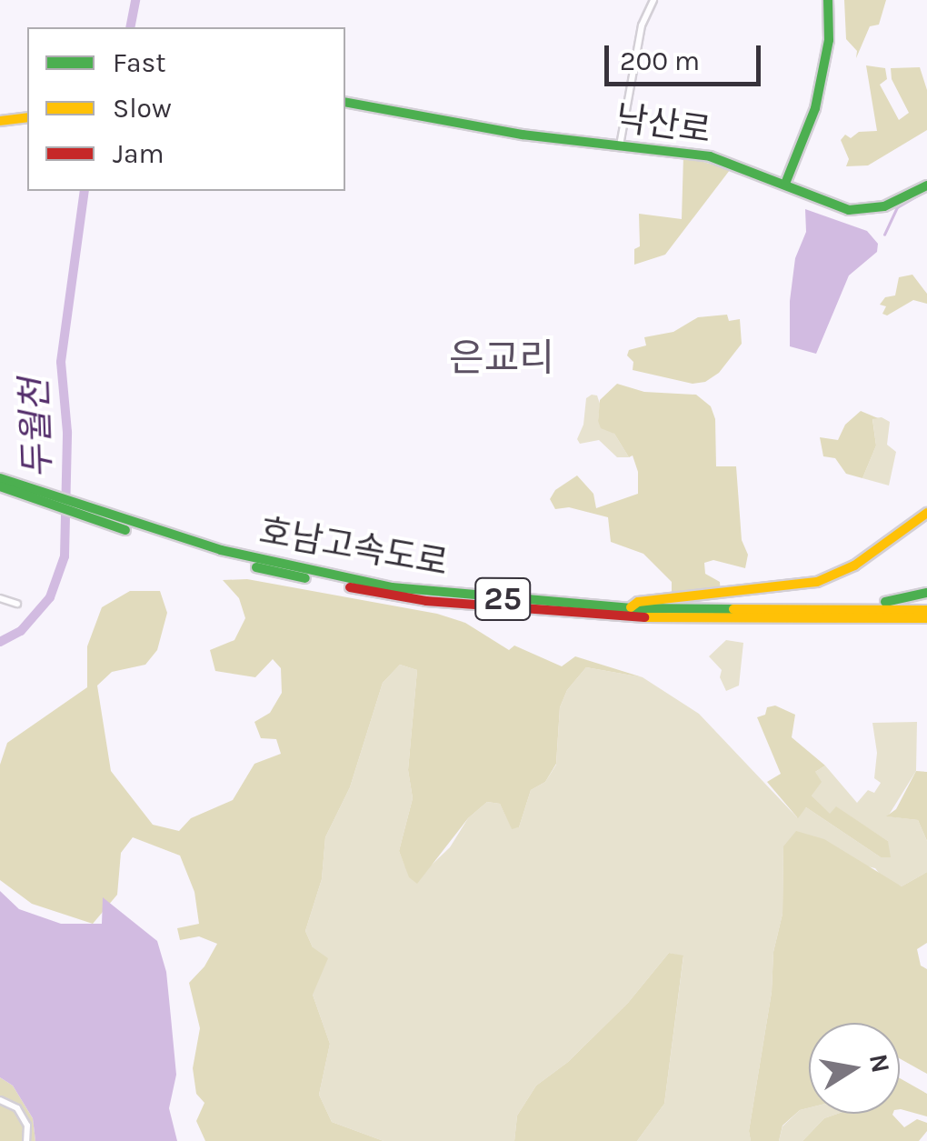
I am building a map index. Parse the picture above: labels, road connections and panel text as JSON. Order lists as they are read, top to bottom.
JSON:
{
  "streets": {
    "main road": ["낙산로", "호남고속도로", "25"]
  },
  "districts": ["은교리"],
  "water": ["두월천"],
  "legend": ["Fast", "Slow", "Jam"],
  "scale_bar": "200 m",
  "north": "right"
}
